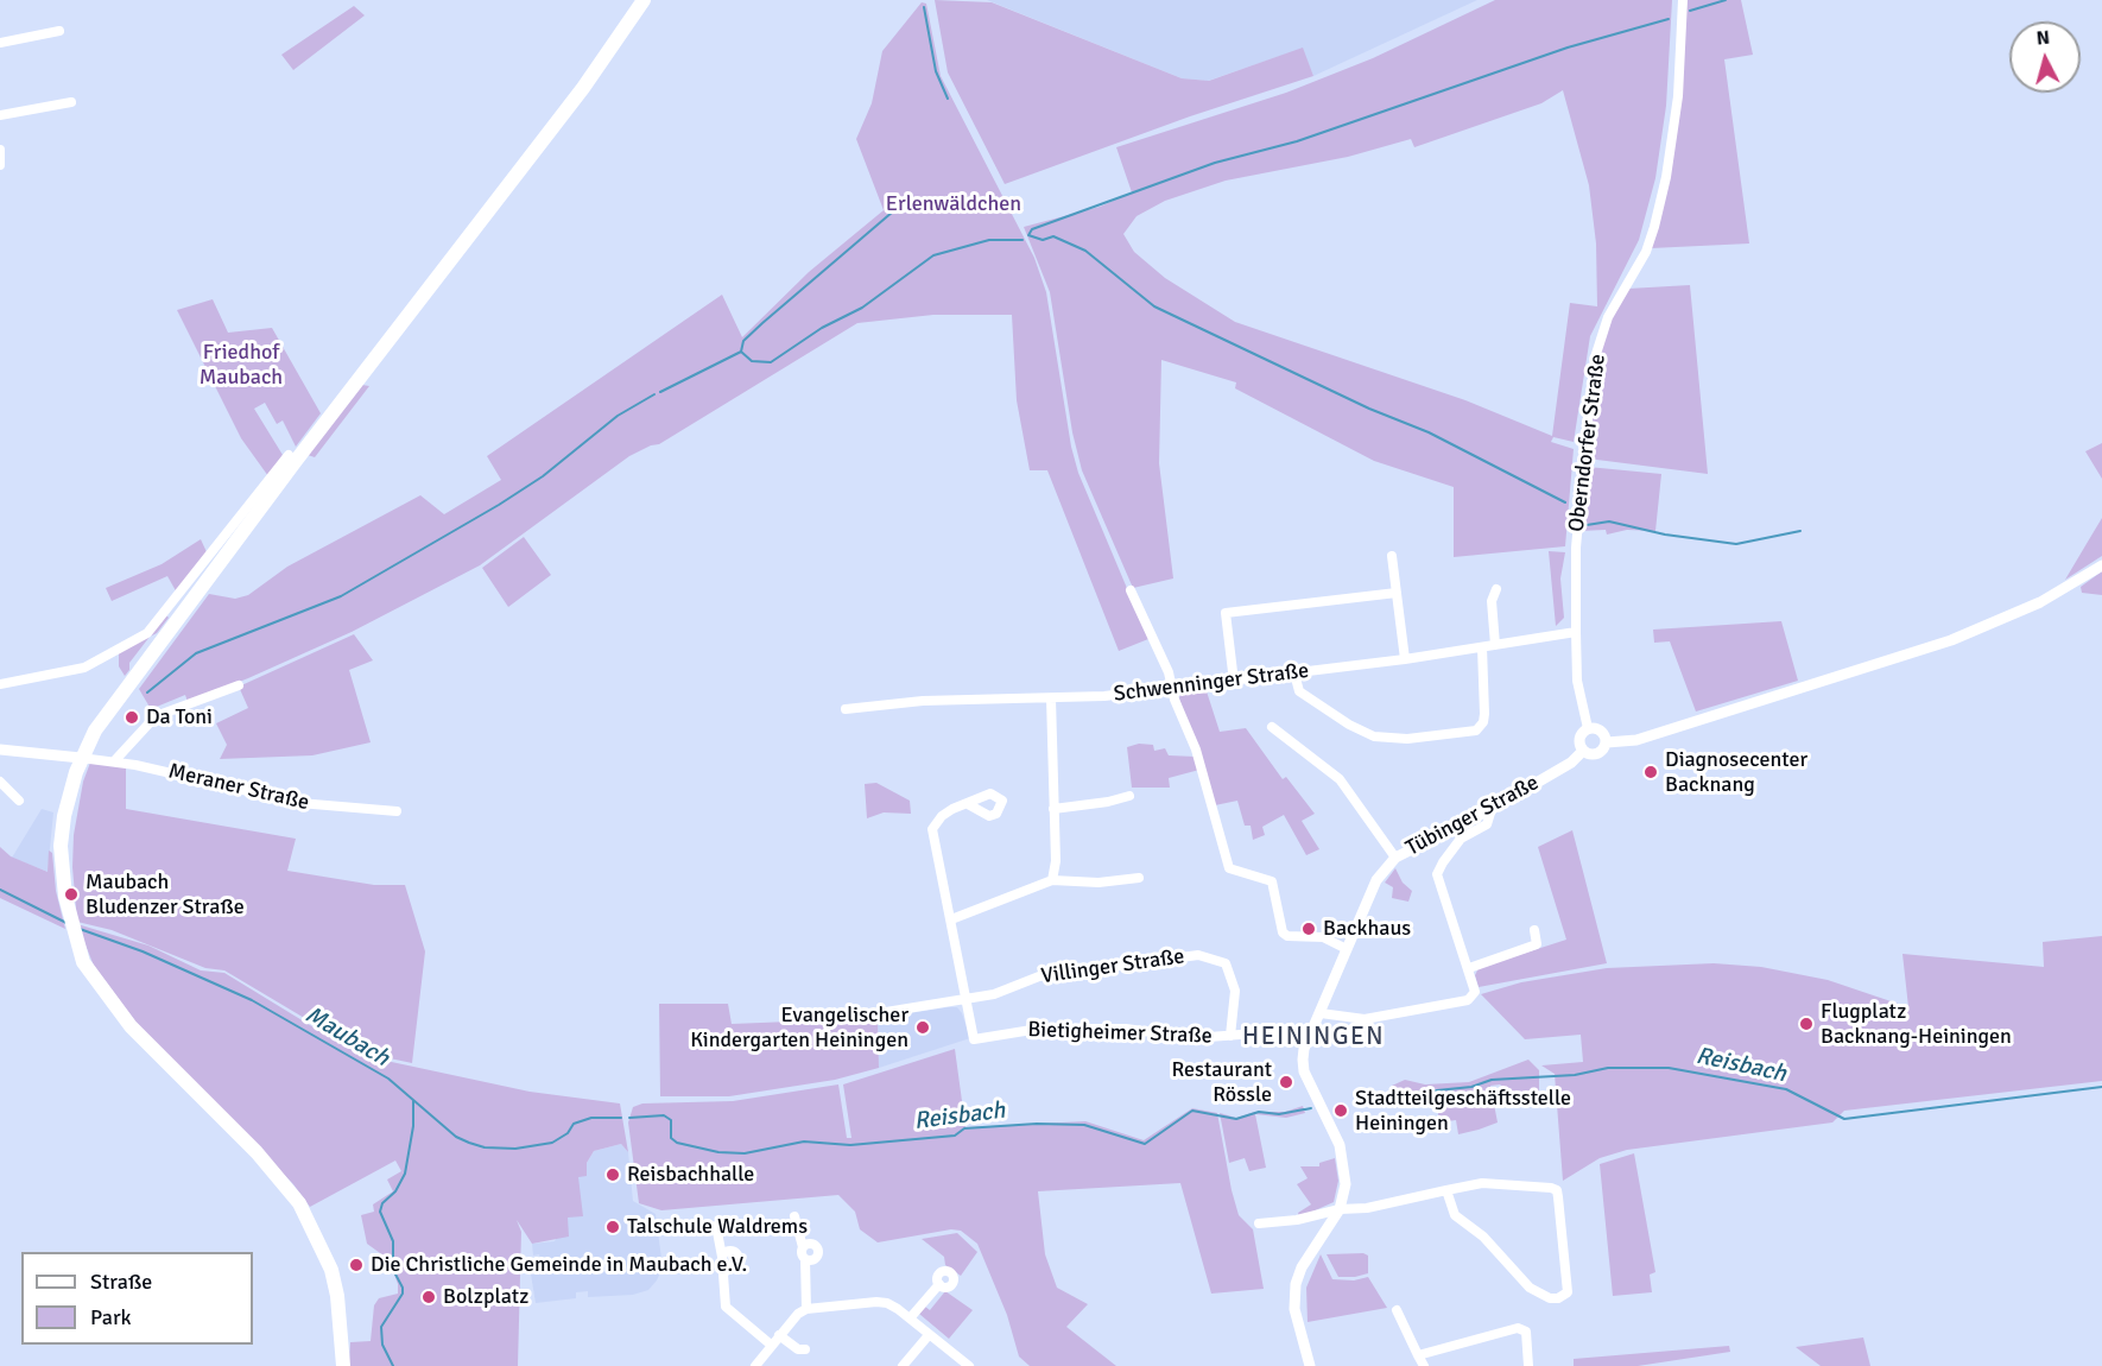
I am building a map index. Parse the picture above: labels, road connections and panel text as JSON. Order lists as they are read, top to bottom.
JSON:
{
  "streets": {
    "street": [
      "Oberndorfer Straße",
      "Schwenninger Straße",
      "Meraner Straße",
      "Tübinger Straße",
      "Villinger Straße",
      "Bietigheimer Straße"
    ]
  },
  "crossings": [
    ["Oberndorfer Straße", "Schwenninger Straße"],
    ["Oberndorfer Straße", "Tübinger Straße"],
    ["Tübinger Straße", "Bietigheimer Straße"],
    ["Villinger Straße", "Bietigheimer Straße"]
  ],
  "districts": ["HEININGEN"],
  "water": ["Maubach", "Reisbach"],
  "parks": ["Erlenwäldchen", "Friedhof Maubach"],
  "places": [
    "Da Toni",
    "Diagnosecenter Backnang",
    "Maubach Bludenzer Straße",
    "Backhaus",
    "Flugplatz Backnang-Heiningen",
    "Evangelischer Kindergarten Heiningen",
    "Restaurant Rössle",
    "Stadtteilgeschäftsstelle Heiningen",
    "Reisbachhalle",
    "Talschule Waldrems",
    "Die Christliche Gemeinde in Maubach e.V.",
    "Bolzplatz"
  ],
  "legend": ["Straße", "Park"],
  "north": "top"
}
